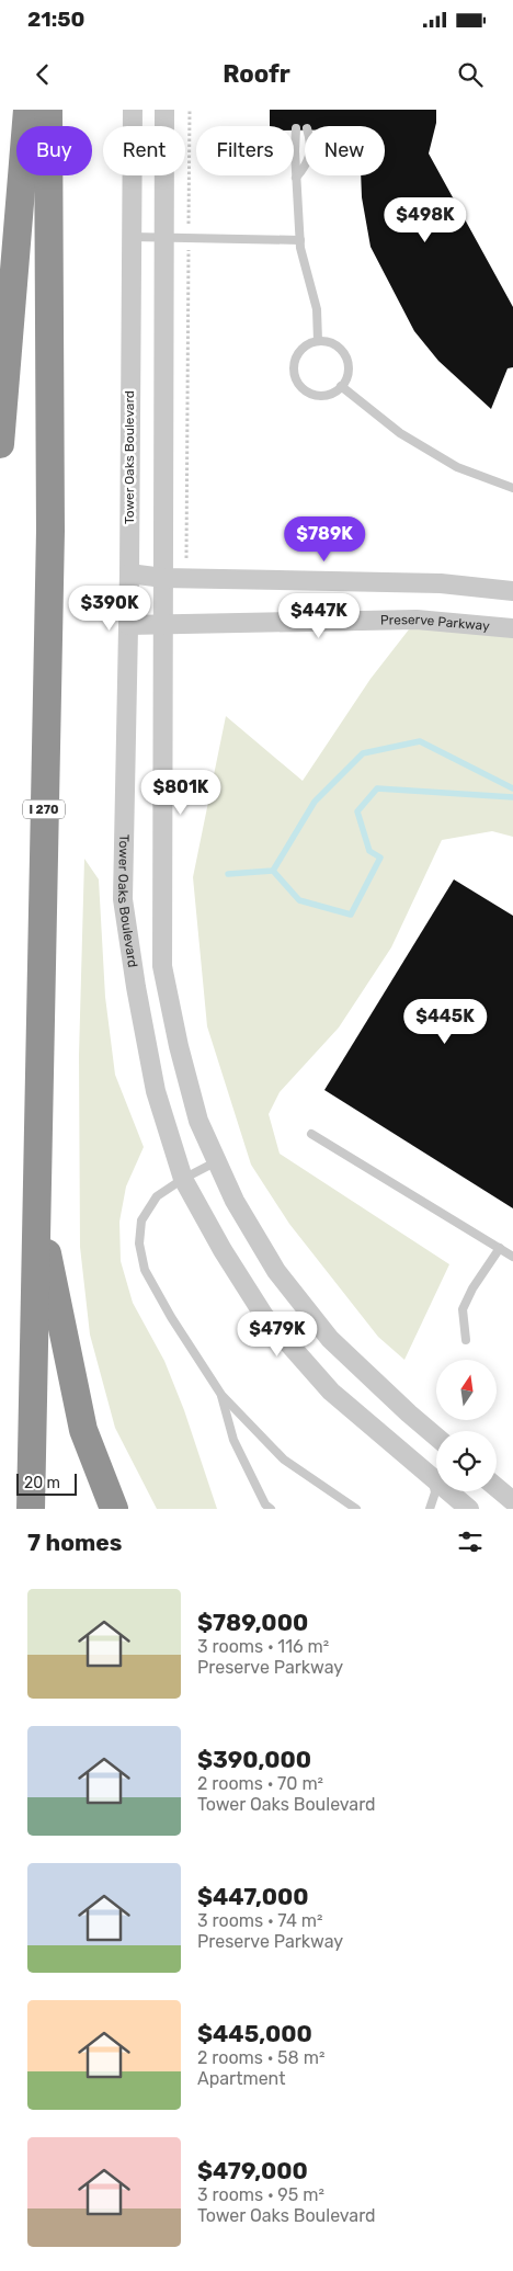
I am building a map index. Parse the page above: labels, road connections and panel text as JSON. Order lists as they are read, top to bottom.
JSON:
{
  "streets": {
    "highway": ["I 270"],
    "street": ["Tower Oaks Boulevard", "Preserve Parkway"]
  },
  "crossings": [
    ["Tower Oaks Boulevard", "Preserve Parkway"]
  ],
  "scale_bar": "20 m",
  "north": "top",
  "page": {
    "status": "21:50",
    "header": "Roofr",
    "chip": [
      "Buy",
      "Rent",
      "Filters",
      "New"
    ],
    "price": [
      "$498K",
      "$789K",
      "$390K",
      "$447K",
      "$801K",
      "$445K",
      "$479K"
    ],
    "scale": "20 m",
    "heading": "7 homes",
    "list": [
      {
        "name": "$789,000",
        "note": "3 rooms · 116 m² · Preserve Parkway"
      },
      {
        "name": "$390,000",
        "note": "2 rooms · 70 m² · Tower Oaks Boulevard"
      },
      {
        "name": "$447,000",
        "note": "3 rooms · 74 m² · Preserve Parkway"
      },
      {
        "name": "$445,000",
        "note": "2 rooms · 58 m² · Apartment"
      },
      {
        "name": "$479,000",
        "note": "3 rooms · 95 m² · Tower Oaks Boulevard"
      }
    ]
  }
}
